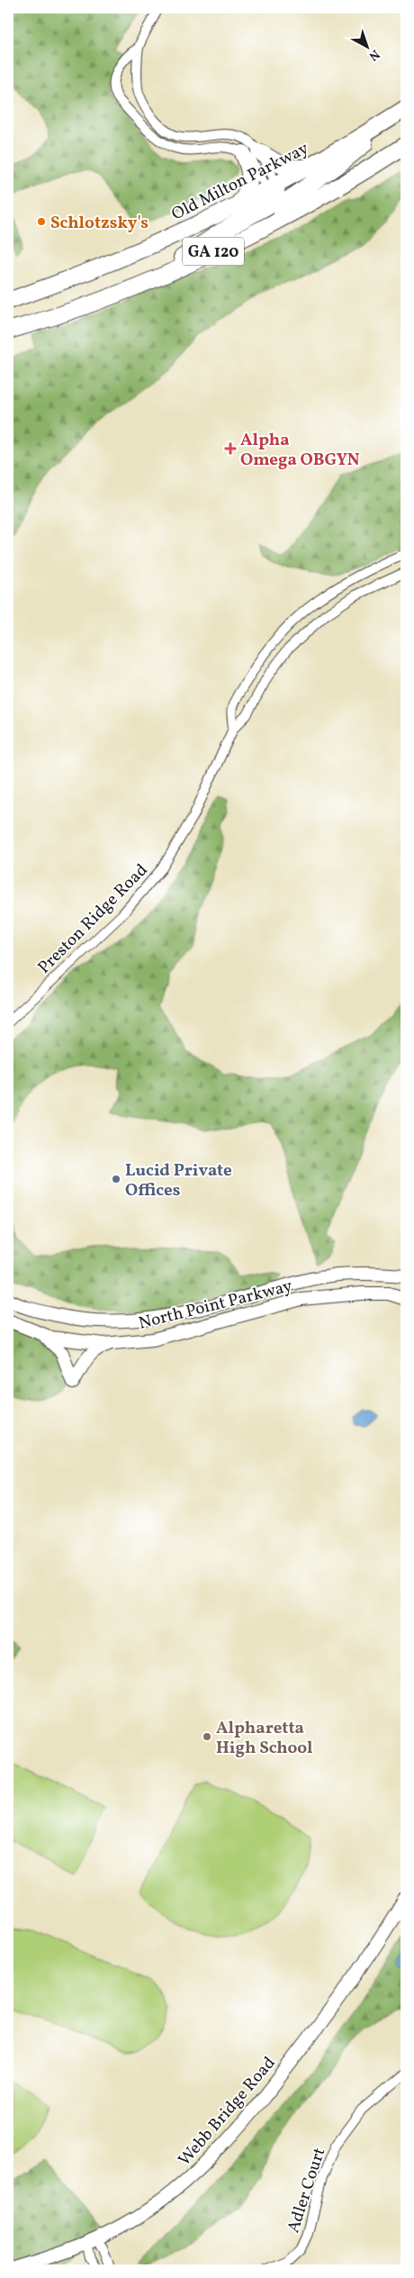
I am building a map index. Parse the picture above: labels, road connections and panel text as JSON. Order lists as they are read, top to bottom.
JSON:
{
  "streets": {
    "highway": ["Old Milton Parkway", "GA 120"],
    "street": [
      "Preston Ridge Road",
      "North Point Parkway",
      "Webb Bridge Road",
      "Adler Court"
    ]
  },
  "places": {
    "other": ["Schlotzsky's", "Lucid Private Offices", "Alpharetta High School"],
    "health": ["Alpha Omega OBGYN"]
  },
  "north": "bottom right"
}
